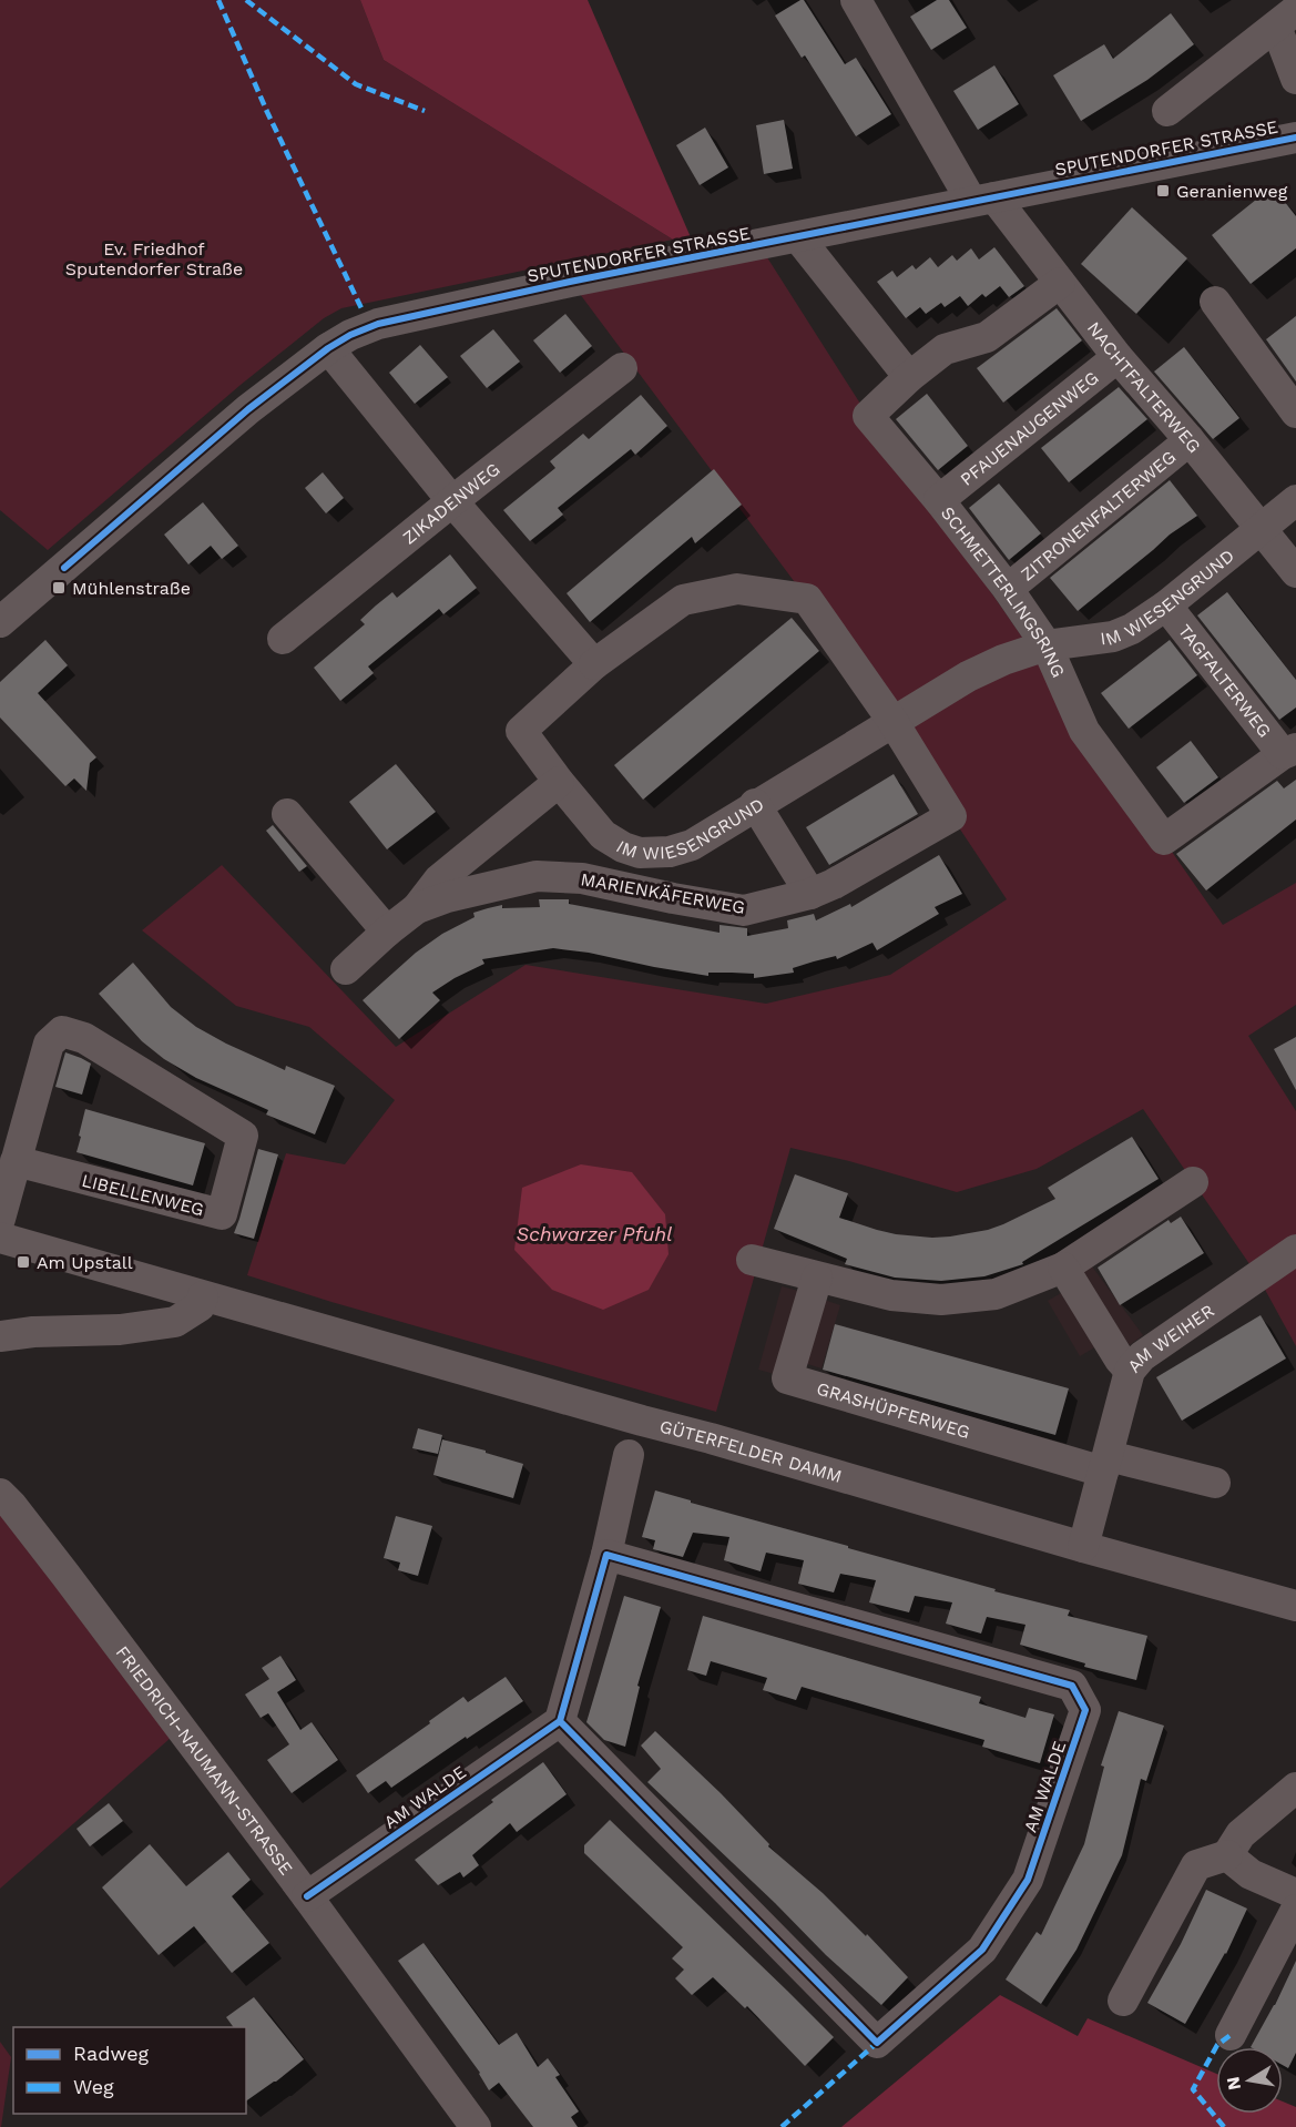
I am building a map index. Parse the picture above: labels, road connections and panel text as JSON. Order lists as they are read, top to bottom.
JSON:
{
  "streets": {
    "street": [
      "SPUTENDORFER STRASSE",
      "NACHTFALTERWEG",
      "PFAUENAUGENWEG",
      "ZIKADENWEG",
      "ZITRONENFALTERWEG",
      "SCHMETTERLINGSRING",
      "IM WIESENGRUND",
      "TAGFALTERWEG",
      "MARIENKÄFERWEG",
      "LIBELLENWEG",
      "AM WEIHER",
      "GRASHÜPFERWEG",
      "GÜTERFELDER DAMM",
      "FRIEDRICH-NAUMANN-STRASSE",
      "AM WALDE"
    ]
  },
  "crossings": [
    ["SPUTENDORFER STRASSE", "NACHTFALTERWEG"],
    ["NACHTFALTERWEG", "PFAUENAUGENWEG"],
    ["NACHTFALTERWEG", "ZITRONENFALTERWEG"],
    ["NACHTFALTERWEG", "SCHMETTERLINGSRING"],
    ["NACHTFALTERWEG", "IM WIESENGRUND"],
    ["PFAUENAUGENWEG", "SCHMETTERLINGSRING"],
    ["ZITRONENFALTERWEG", "SCHMETTERLINGSRING"],
    ["SCHMETTERLINGSRING", "IM WIESENGRUND"],
    ["SCHMETTERLINGSRING", "TAGFALTERWEG"],
    ["IM WIESENGRUND", "TAGFALTERWEG"],
    ["IM WIESENGRUND", "MARIENKÄFERWEG"],
    ["AM WEIHER", "GRASHÜPFERWEG"],
    ["AM WEIHER", "GÜTERFELDER DAMM"],
    ["FRIEDRICH-NAUMANN-STRASSE", "AM WALDE"]
  ],
  "water": ["Schwarzer Pfuhl"],
  "parks": ["Ev. Friedhof Sputendorfer Straße"],
  "places": {
    "transit": ["Geranienweg", "Mühlenstraße", "Am Upstall"]
  },
  "legend": ["Radweg", "Weg"],
  "north": "left"
}
